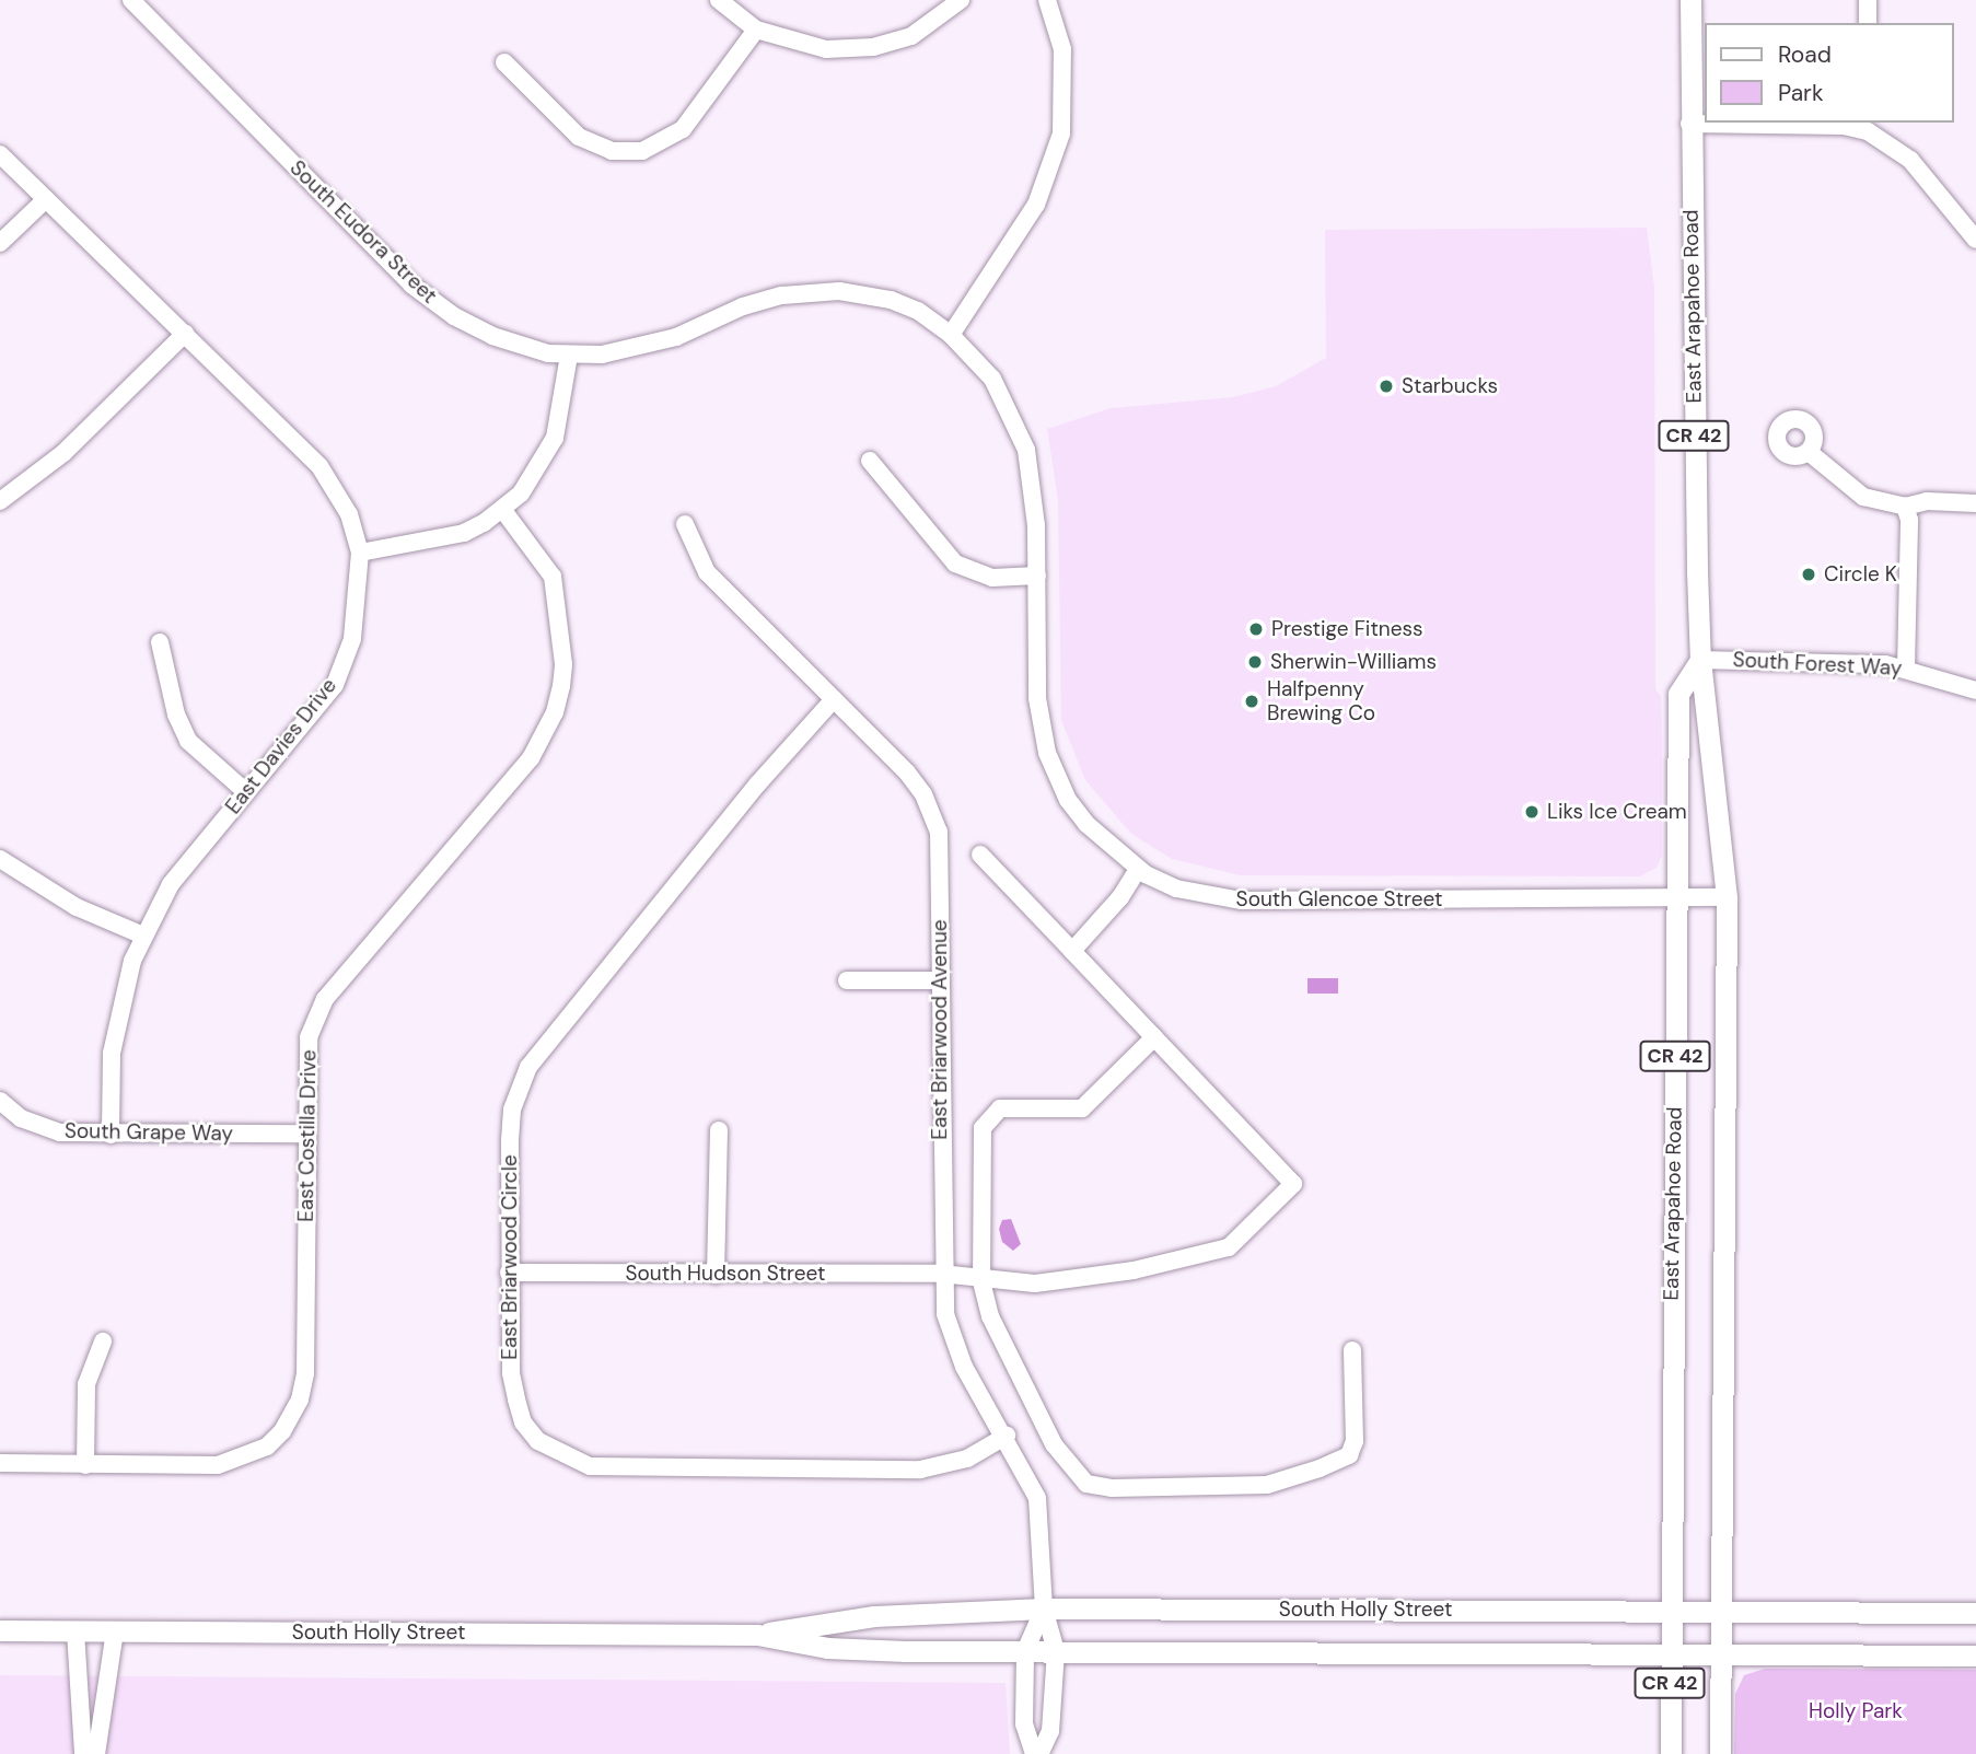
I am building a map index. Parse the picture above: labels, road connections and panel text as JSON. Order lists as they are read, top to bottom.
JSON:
{
  "streets": {
    "main road": ["East Arapahoe Road", "CR 42", "South Holly Street"],
    "street": [
      "South Eudora Street",
      "South Forest Way",
      "East Davies Drive",
      "South Glencoe Street",
      "East Briarwood Avenue",
      "South Grape Way",
      "East Costilla Drive",
      "East Briarwood Circle",
      "South Hudson Street"
    ]
  },
  "crossings": [
    ["South Eudora Street", "South Glencoe Street"],
    ["East Arapahoe Road", "South Forest Way"],
    ["East Arapahoe Road", "South Glencoe Street"],
    ["East Arapahoe Road", "South Holly Street"],
    ["East Davies Drive", "South Grape Way"],
    ["East Briarwood Avenue", "East Briarwood Circle"],
    ["East Briarwood Avenue", "South Hudson Street"],
    ["East Briarwood Avenue", "South Holly Street"],
    ["South Grape Way", "East Costilla Drive"],
    ["East Briarwood Circle", "South Hudson Street"]
  ],
  "parks": ["Holly Park"],
  "places": [
    "Starbucks",
    "Circle K",
    "Prestige Fitness",
    "Sherwin-Williams",
    "Halfpenny Brewing Co",
    "Liks Ice Cream"
  ],
  "legend": ["Road", "Park"]
}
